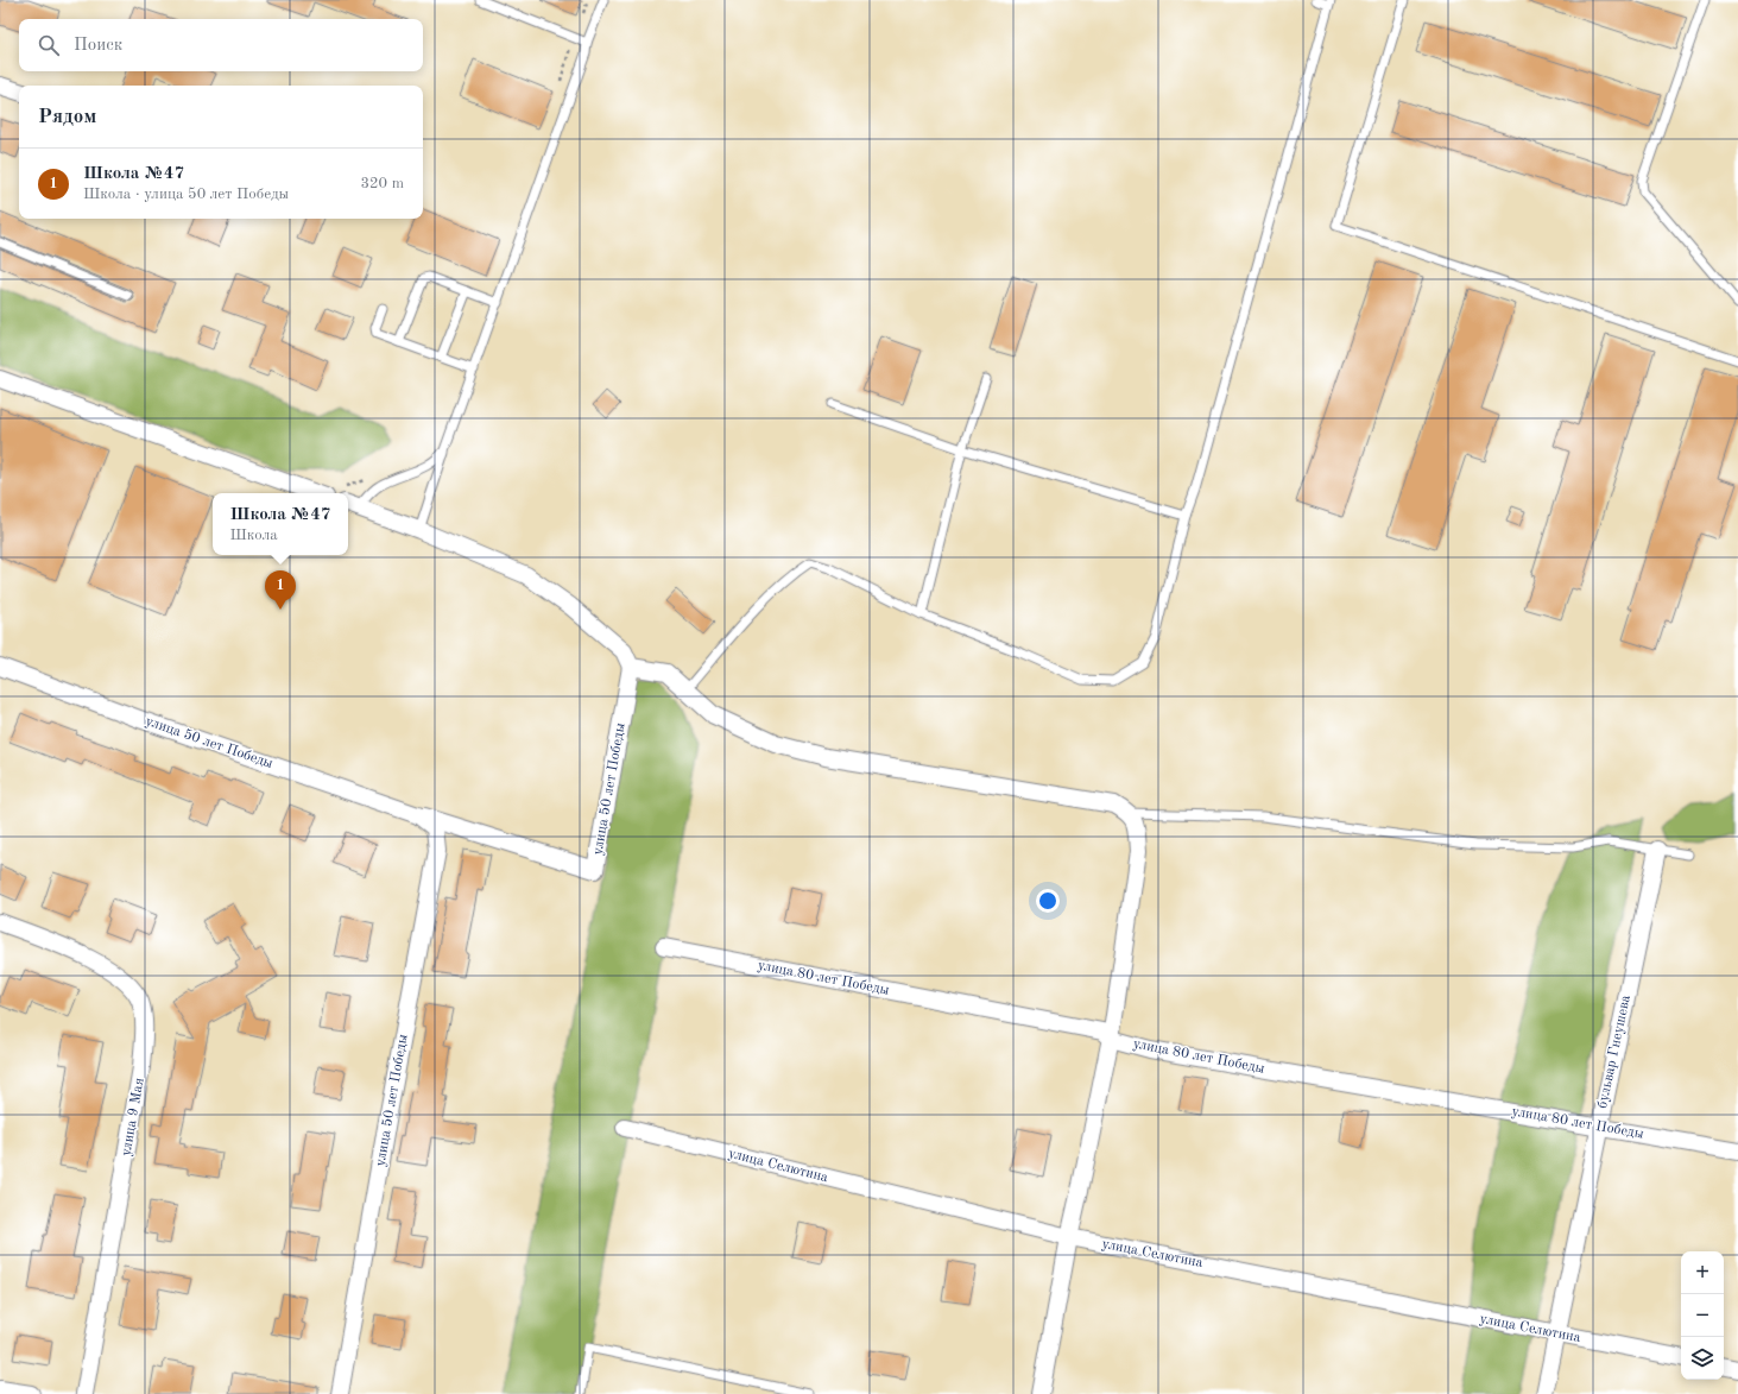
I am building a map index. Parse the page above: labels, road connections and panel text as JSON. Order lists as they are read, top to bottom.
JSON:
{
  "streets": {
    "street": [
      "улица 50 лет Победы",
      "улица 80 лет Победы",
      "бульвар Гнеушева",
      "улица 9 Мая",
      "улица Селютина"
    ]
  },
  "crossings": [
    ["улица 80 лет Победы", "бульвар Гнеушева"],
    ["бульвар Гнеушева", "улица Селютина"]
  ],
  "page": {
    "search": "Поиск",
    "heading": "Рядом",
    "list": [
      {
        "mark": "1",
        "name": "Школа №47",
        "note": "Школа · улица 50 лет Победы",
        "value": "320 m"
      }
    ],
    "popup": ["Школа №47", "Школа"],
    "pins": "1",
    "map_buttons": ["+", "−"]
  }
}
